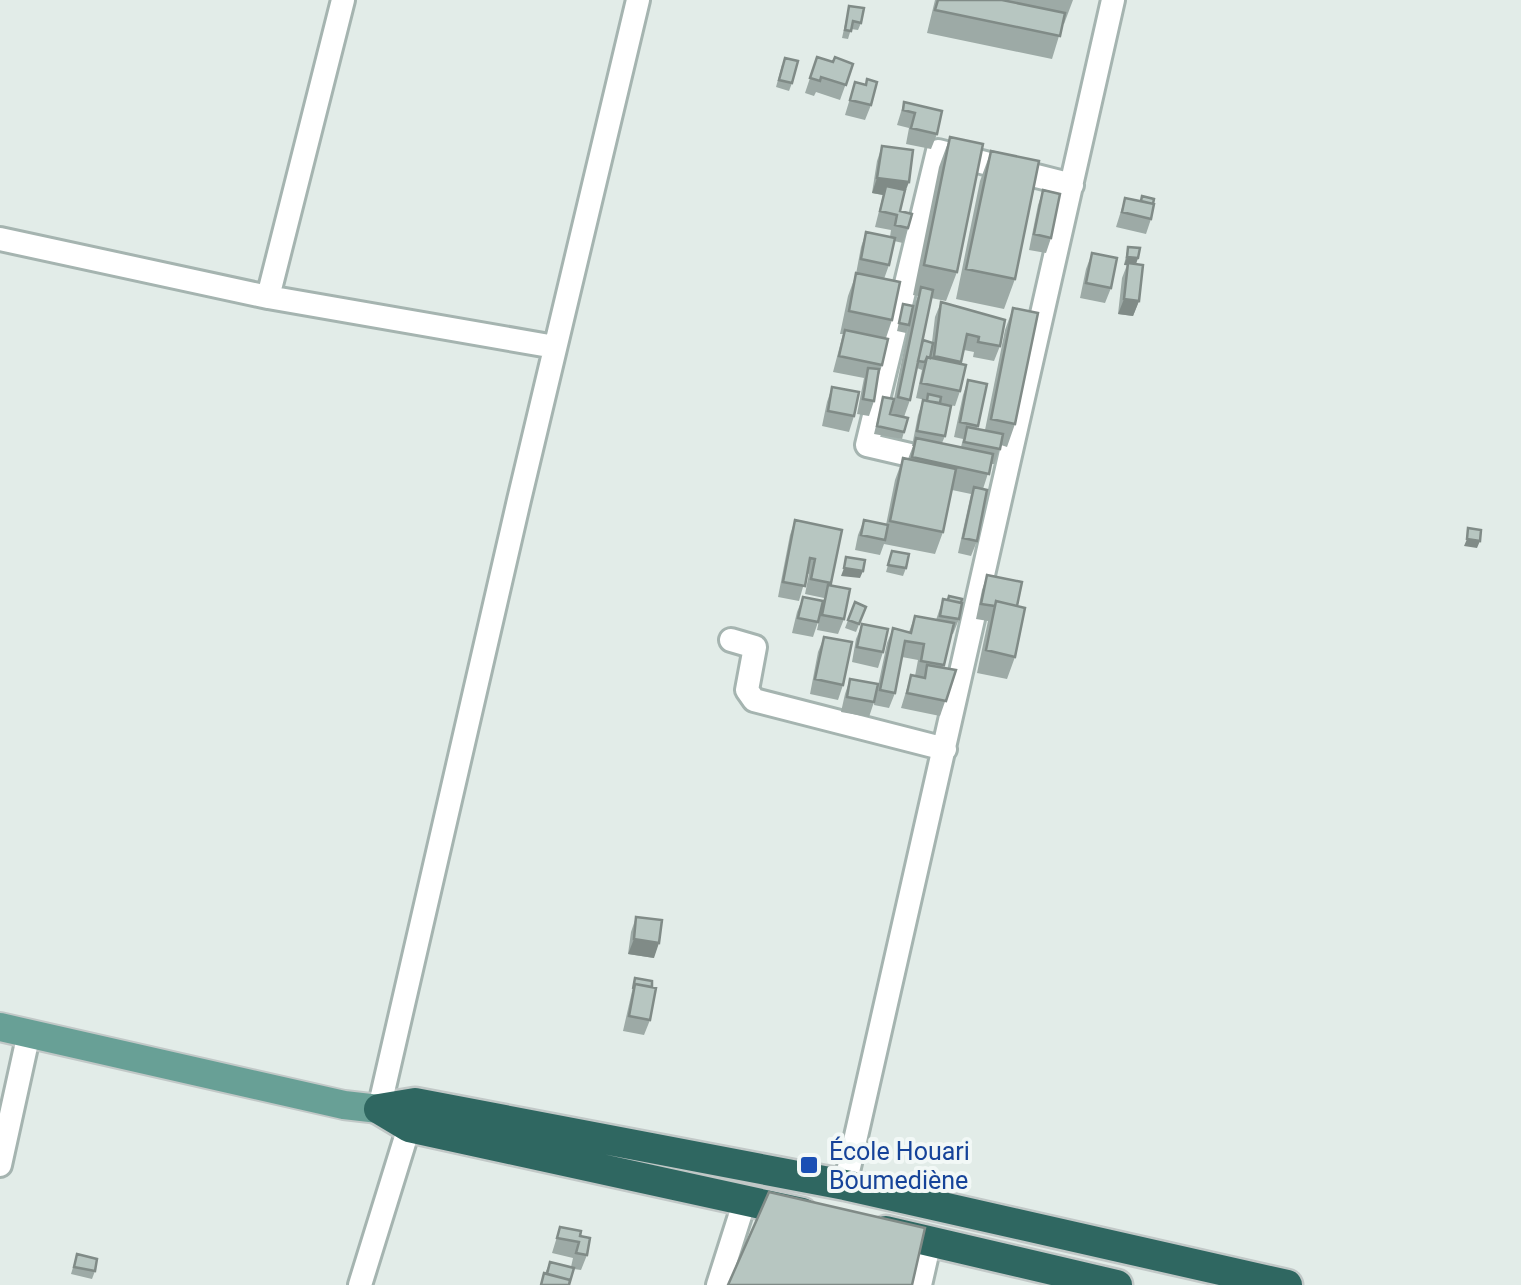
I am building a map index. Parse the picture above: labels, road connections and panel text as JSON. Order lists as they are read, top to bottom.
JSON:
{
  "places": {
    "transit": ["École Houari Boumediène"]
  }
}
